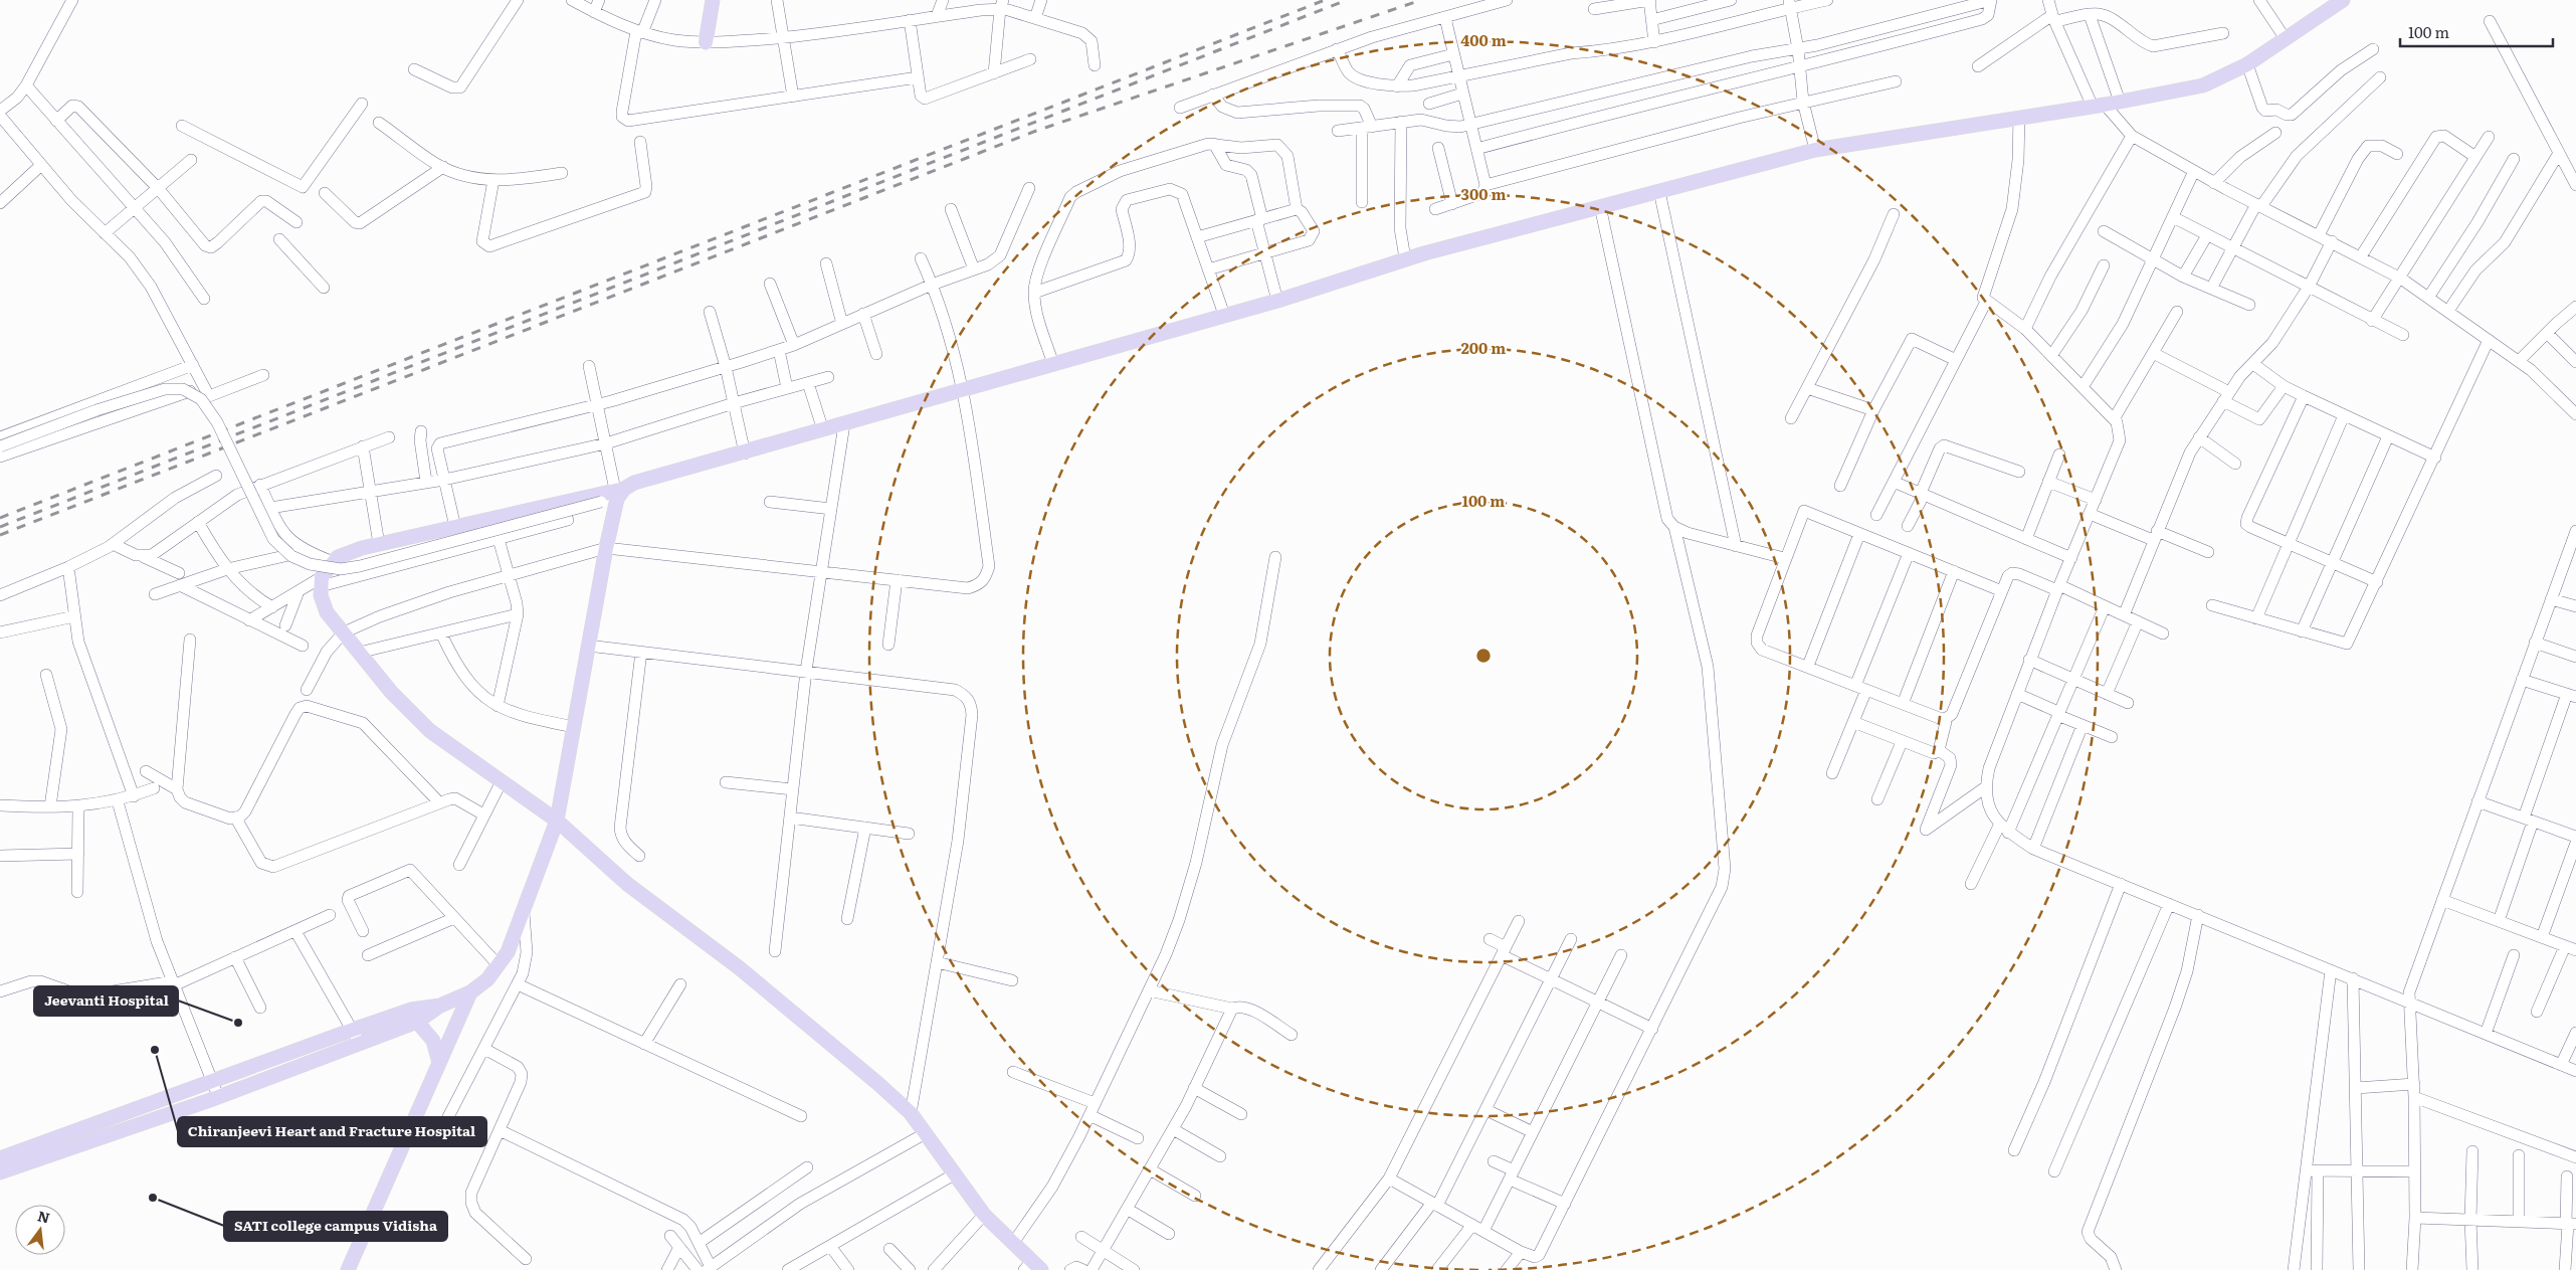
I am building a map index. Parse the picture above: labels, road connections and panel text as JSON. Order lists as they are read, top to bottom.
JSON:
{
  "places": ["Jeevanti Hospital", "Chiranjeevi Heart and Fracture Hospital", "SATI college campus Vidisha"],
  "scale_bar": "100 m",
  "north": "top",
  "rings": [
    "400 m",
    "300 m",
    "200 m",
    "100 m"
  ]
}
